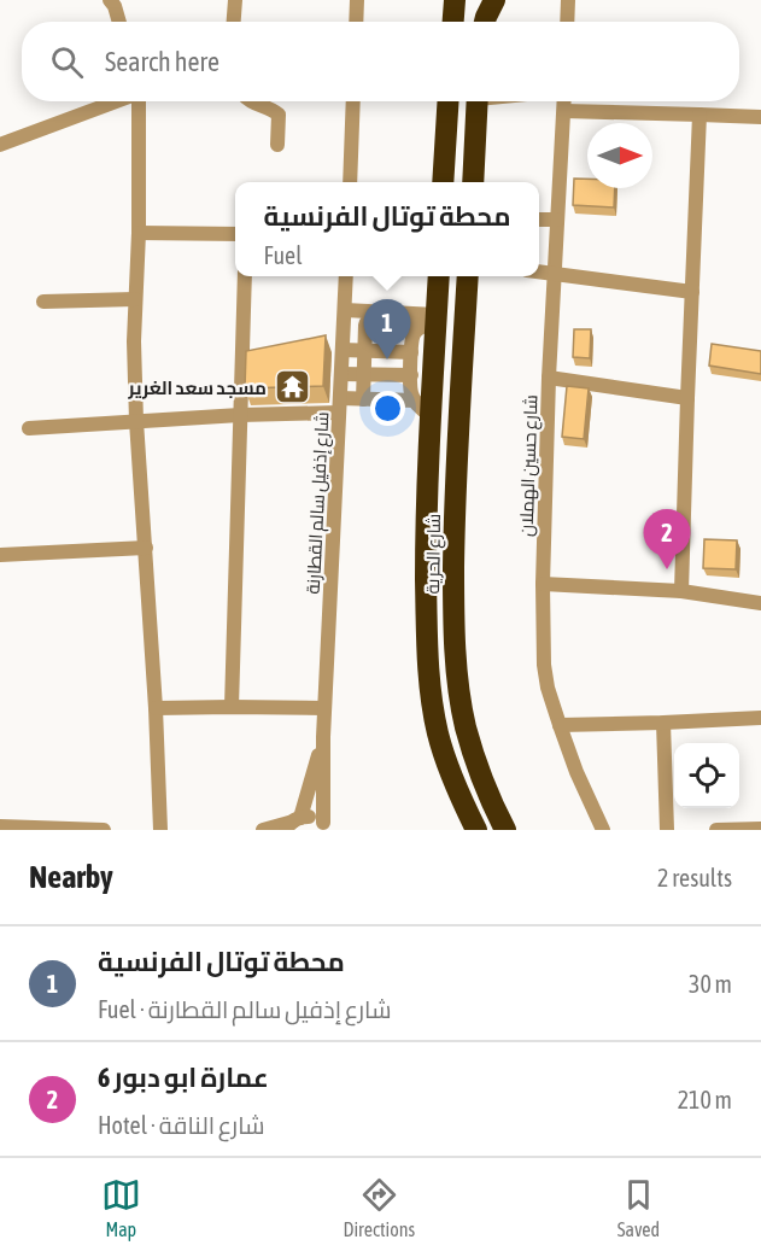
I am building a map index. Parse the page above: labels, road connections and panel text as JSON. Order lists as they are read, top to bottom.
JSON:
{
  "streets": {
    "highway": ["شارع الحرية"],
    "street": ["شارع حسين الهملان", "شارع إذفيل سالم القطارنة"]
  },
  "places": {
    "temple": ["مسجد سعد الغرير"]
  },
  "north": "right",
  "page": {
    "search": "Search here",
    "popup": ["محطة توتال الفرنسية", "Fuel"],
    "pins": ["1", "2"],
    "heading": ["Nearby", "2 results"],
    "list": [
      {
        "mark": "1",
        "name": "محطة توتال الفرنسية",
        "note": "Fuel · شارع إذفيل سالم القطارنة",
        "value": "30 m"
      },
      {
        "mark": "2",
        "name": "عمارة ابو دبور 6",
        "note": "Hotel · شارع الناقة",
        "value": "210 m"
      }
    ],
    "nav": ["Map", "Directions", "Saved"]
  }
}
